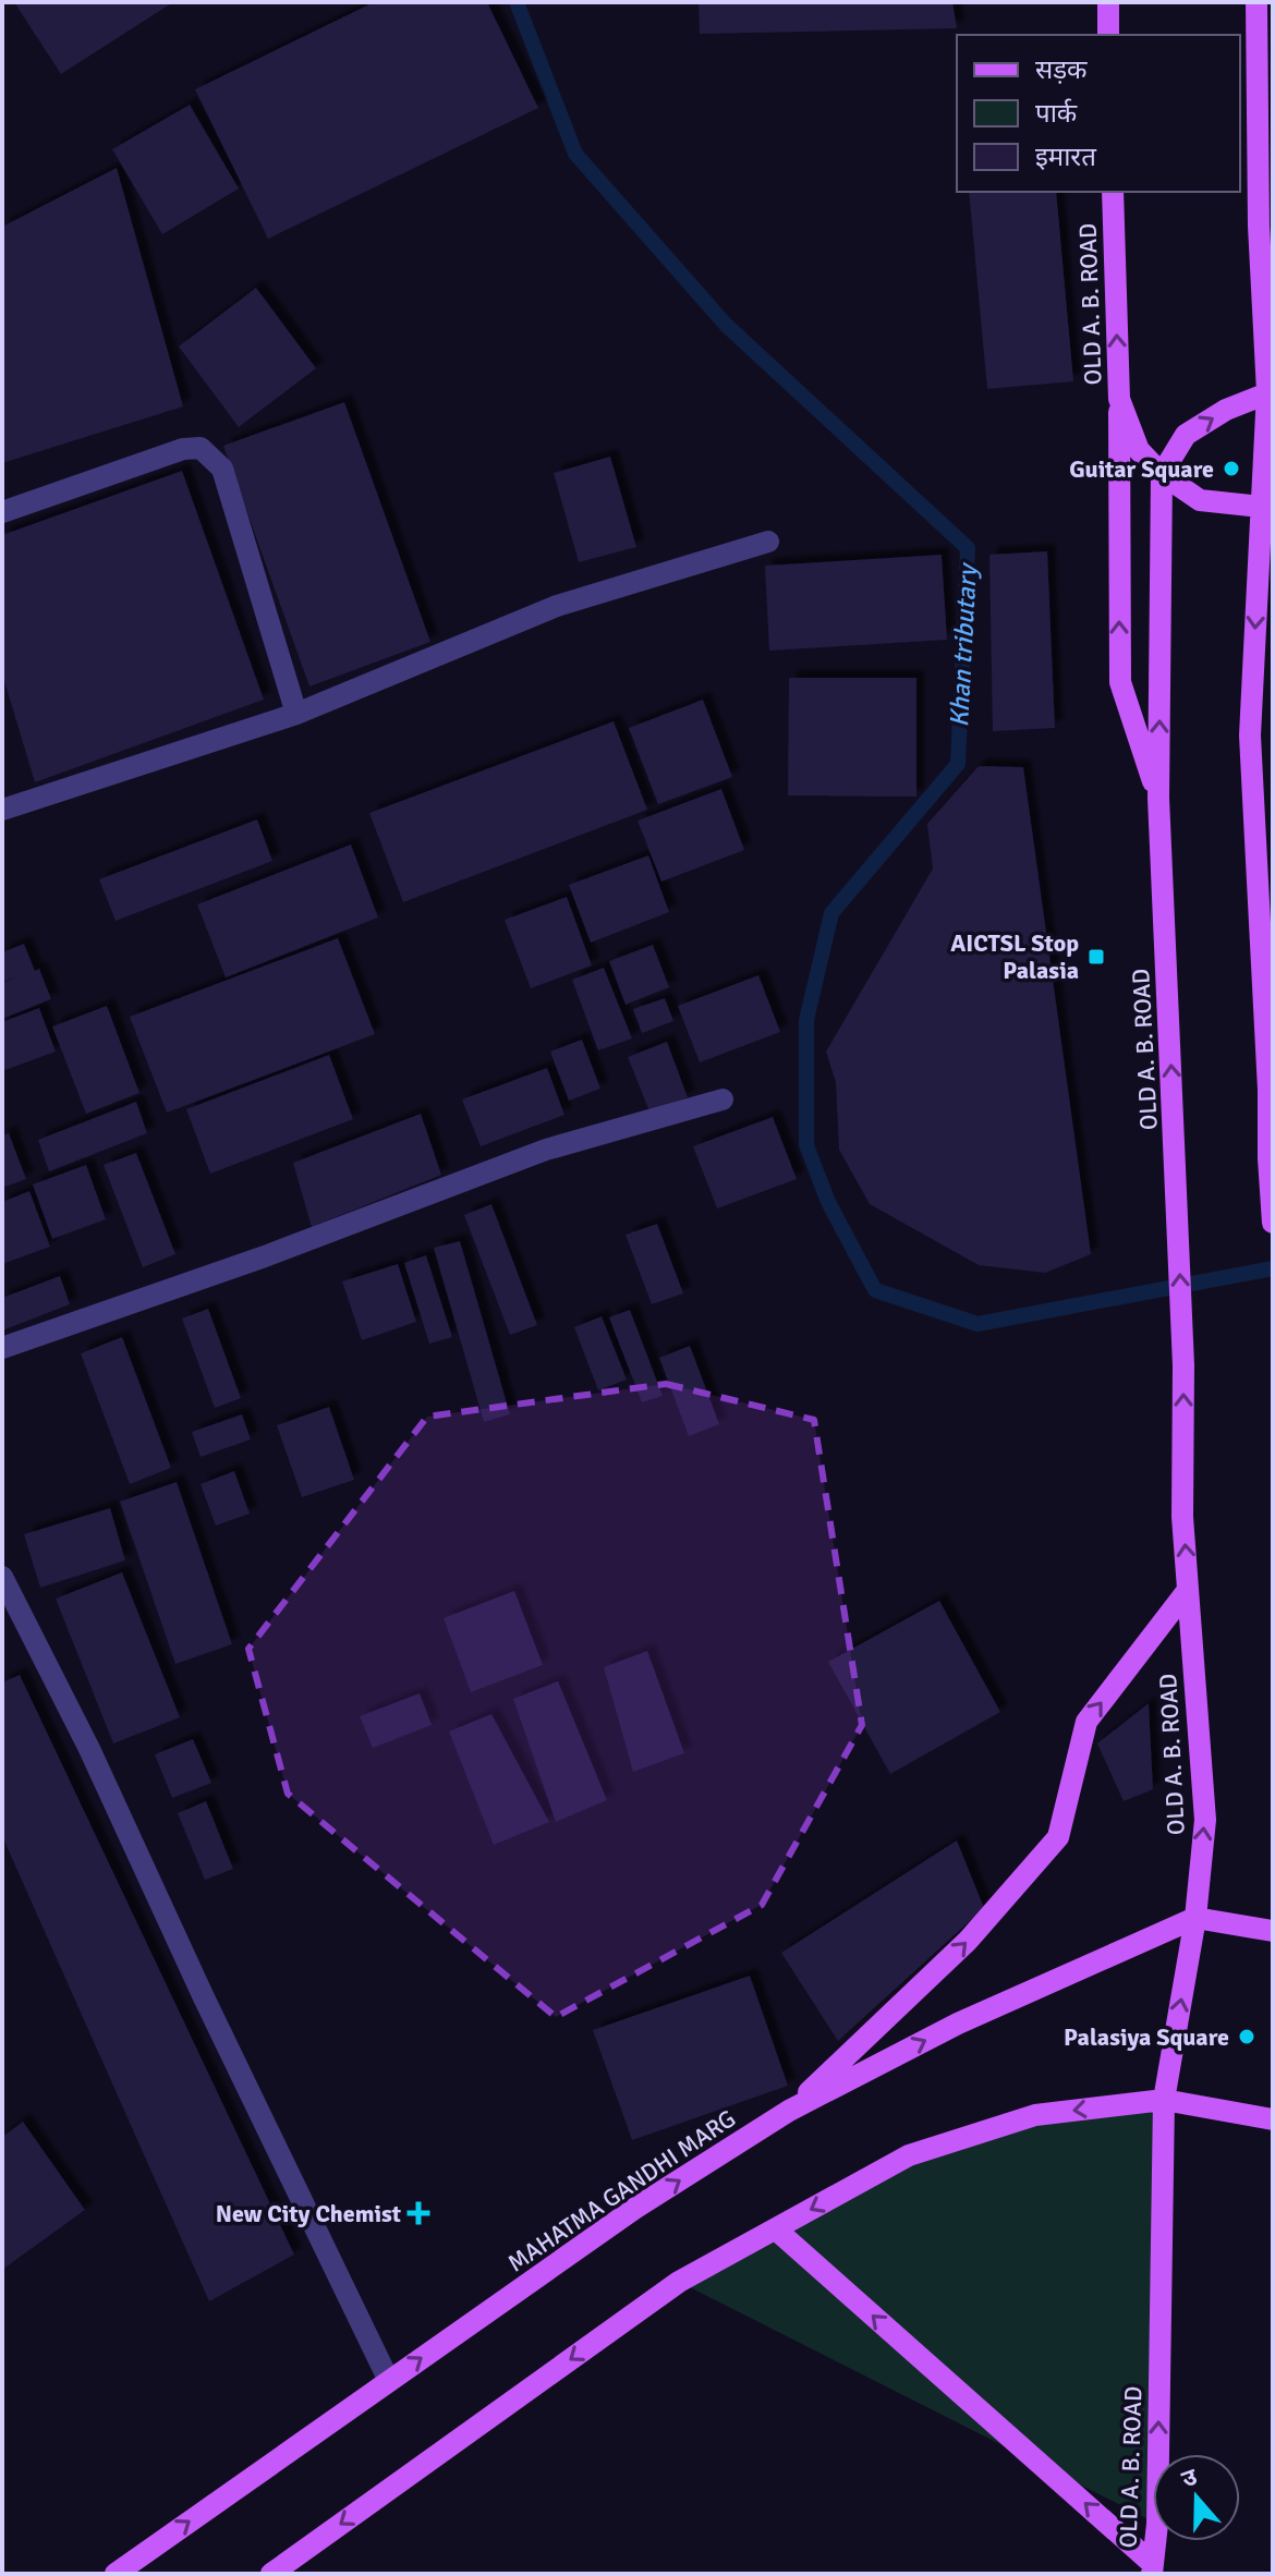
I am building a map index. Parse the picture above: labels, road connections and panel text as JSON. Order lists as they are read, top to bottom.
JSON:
{
  "streets": {
    "main road": ["OLD A. B. ROAD", "MAHATMA GANDHI MARG"]
  },
  "crossings": [
    ["OLD A. B. ROAD", "MAHATMA GANDHI MARG"]
  ],
  "water": ["Khan tributary"],
  "places": {
    "other": ["Guitar Square", "Palasiya Square"],
    "transit": ["AICTSL Stop Palasia"],
    "health": ["New City Chemist"]
  },
  "legend": ["सड़क", "पार्क", "इमारत"],
  "north": "top"
}
